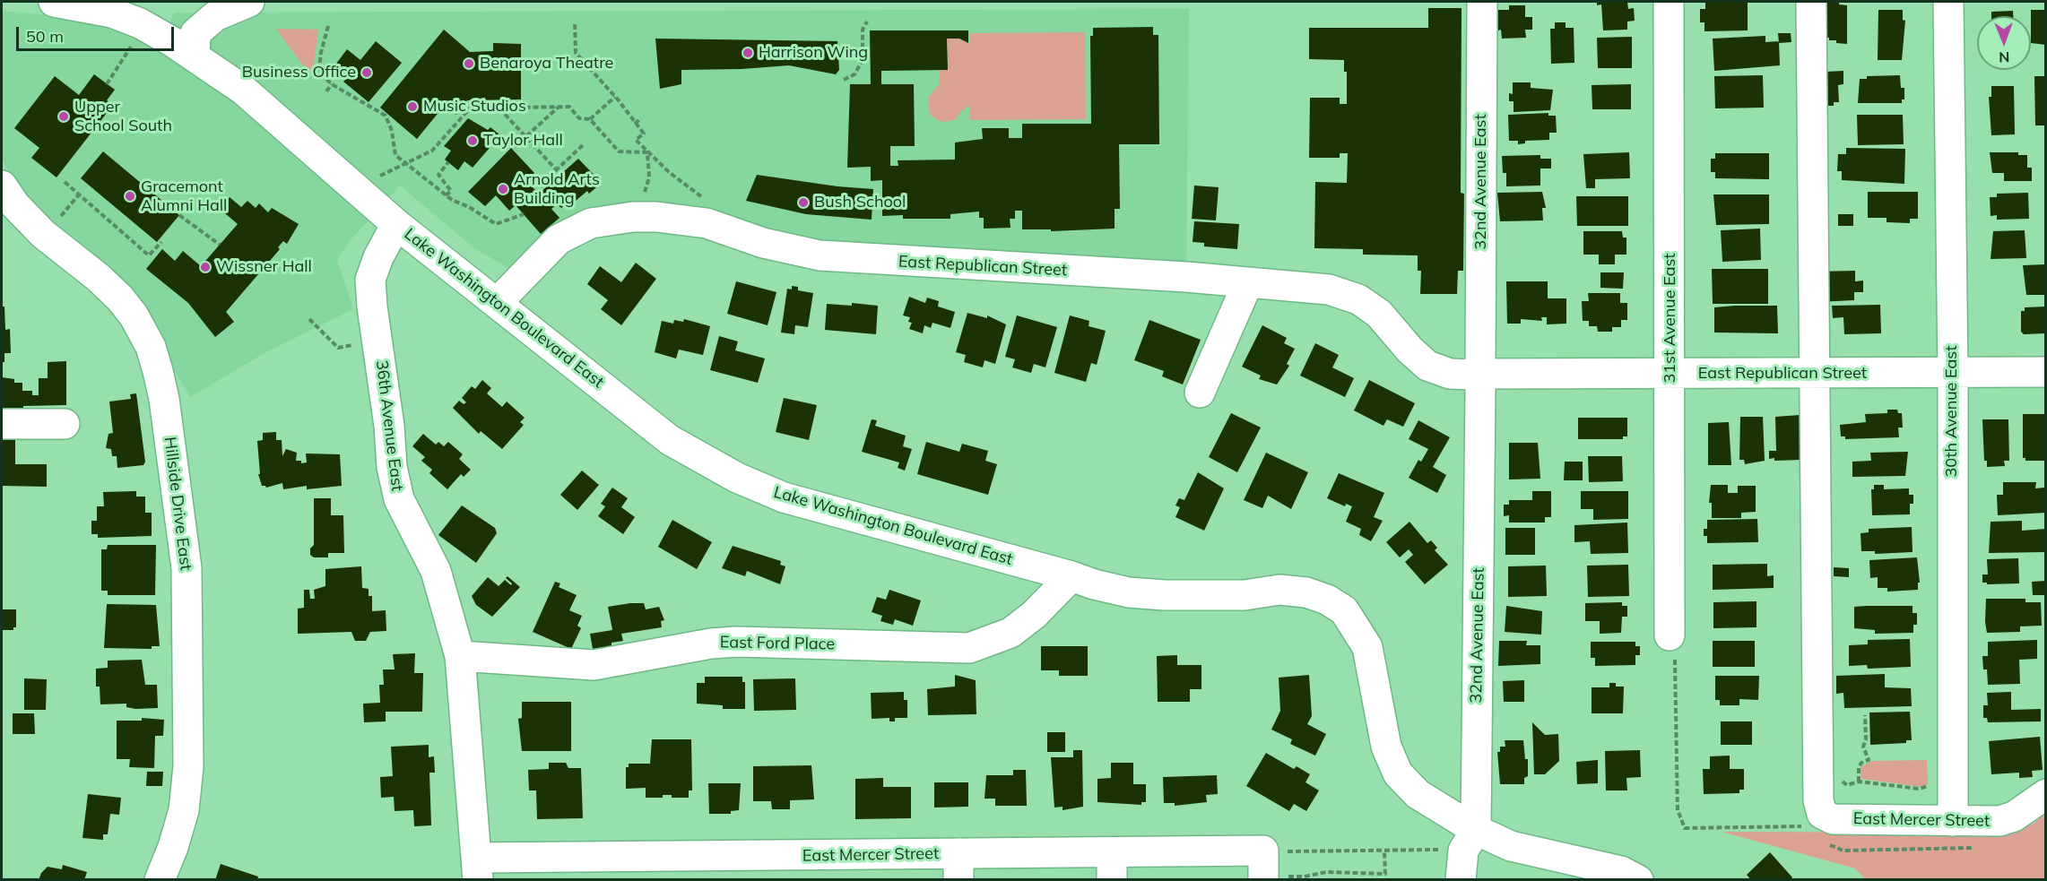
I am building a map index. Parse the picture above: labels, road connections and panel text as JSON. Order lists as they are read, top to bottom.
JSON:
{
  "streets": {
    "street": [
      "32nd Avenue East",
      "East Republican Street",
      "Lake Washington Boulevard East",
      "31st Avenue East",
      "30th Avenue East",
      "36th Avenue East",
      "Hillside Drive East",
      "East Ford Place",
      "East Mercer Street"
    ]
  },
  "crossings": [
    ["32nd Avenue East", "East Republican Street"],
    ["32nd Avenue East", "Lake Washington Boulevard East"],
    ["East Republican Street", "Lake Washington Boulevard East"],
    ["East Republican Street", "31st Avenue East"],
    ["East Republican Street", "30th Avenue East"],
    ["Lake Washington Boulevard East", "36th Avenue East"],
    ["Lake Washington Boulevard East", "East Ford Place"],
    ["30th Avenue East", "East Mercer Street"],
    ["36th Avenue East", "East Ford Place"],
    ["36th Avenue East", "East Mercer Street"]
  ],
  "places": [
    "Harrison Wing",
    "Benaroya Theatre",
    "Business Office",
    "Music Studios",
    "Upper School South",
    "Taylor Hall",
    "Arnold Arts Building",
    "Gracemont Alumni Hall",
    "Bush School",
    "Wissner Hall"
  ],
  "scale_bar": "50 m",
  "north": "bottom"
}
